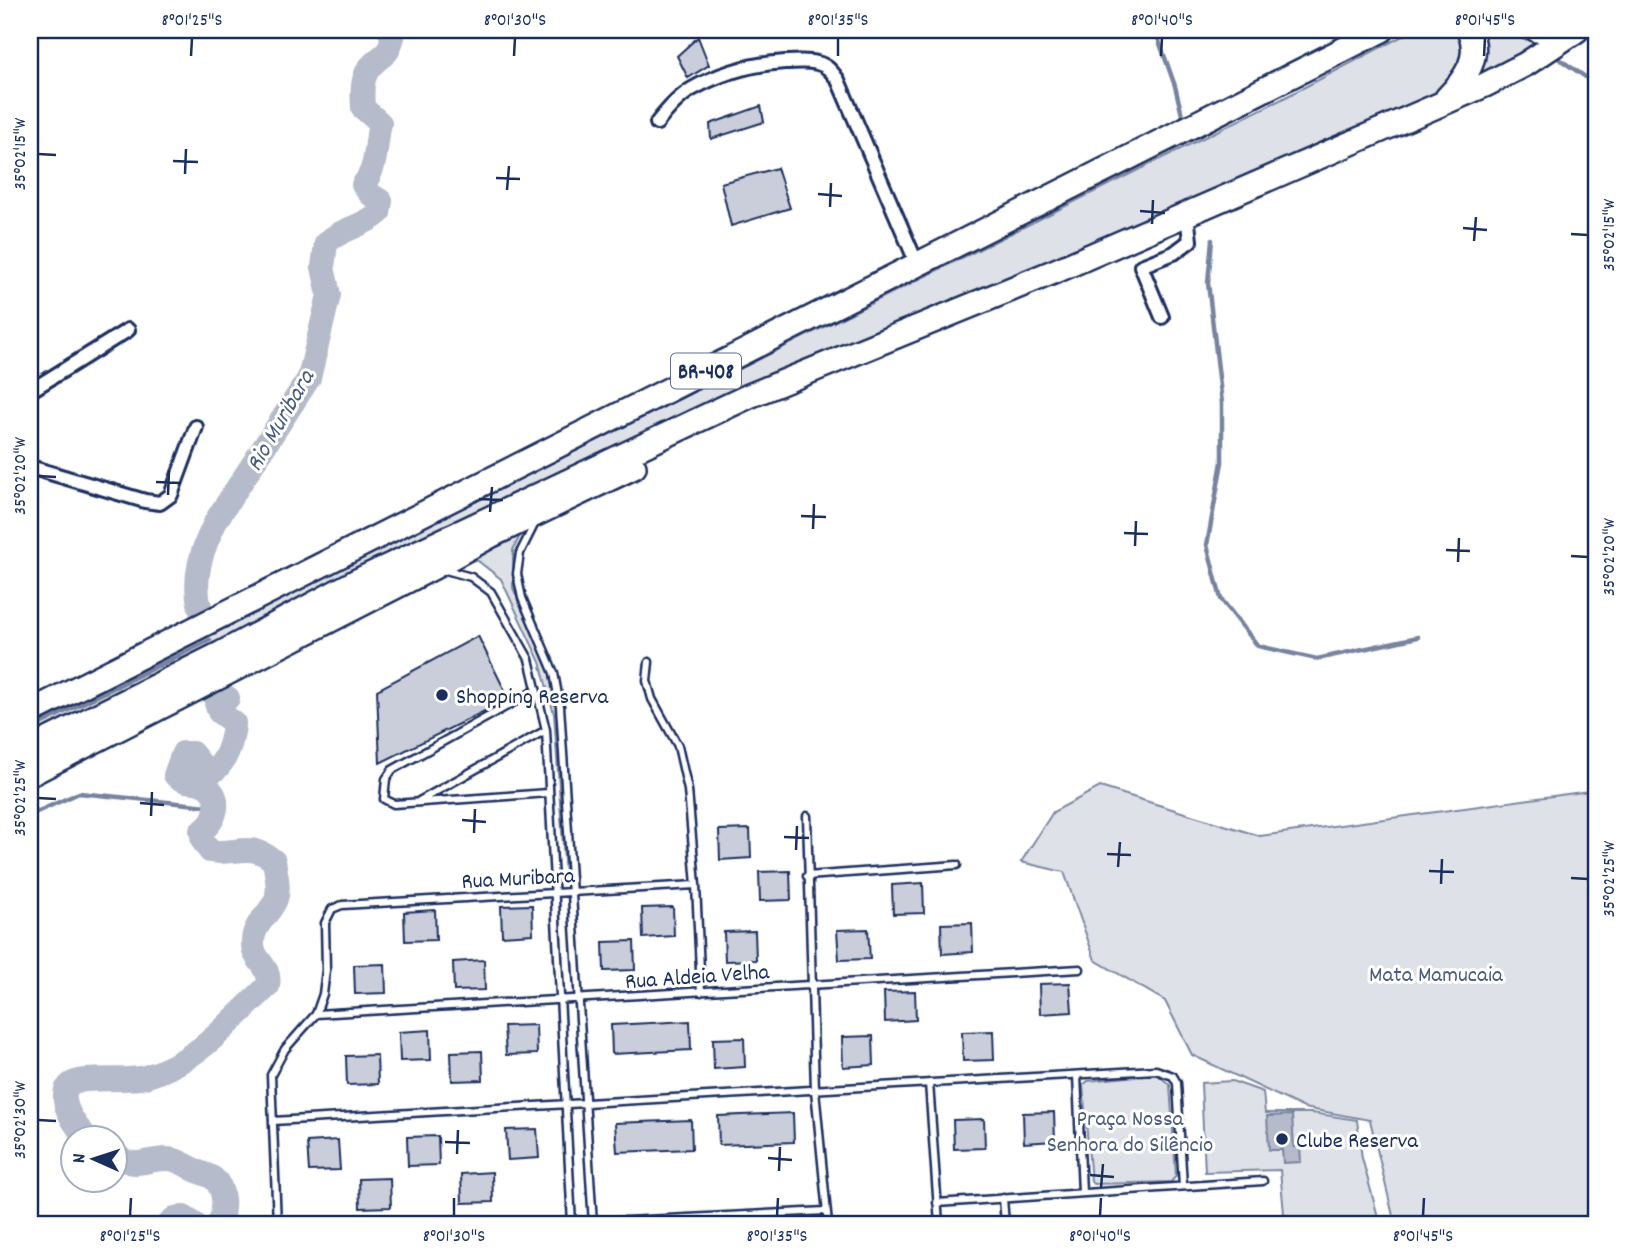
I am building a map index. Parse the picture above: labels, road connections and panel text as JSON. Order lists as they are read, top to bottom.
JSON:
{
  "streets": {
    "highway": ["BR-408"],
    "lane": ["Rua Muribara", "Rua Aldeia Velha"]
  },
  "crossings": [
    ["Rua Muribara", "Rua Aldeia Velha"]
  ],
  "water": ["Rio Muribara"],
  "parks": ["Mata Mamucaia", "Praça Nossa Senhora do Silêncio"],
  "places": ["Shopping Reserva", "Clube Reserva"],
  "north": "left",
  "coordinates": [
    "8°01'25\"S",
    "8°01'30\"S",
    "8°01'35\"S",
    "8°01'40\"S",
    "8°01'45\"S",
    "35°02'15\"W",
    "35°02'20\"W",
    "35°02'25\"W",
    "35°02'30\"W"
  ]
}
